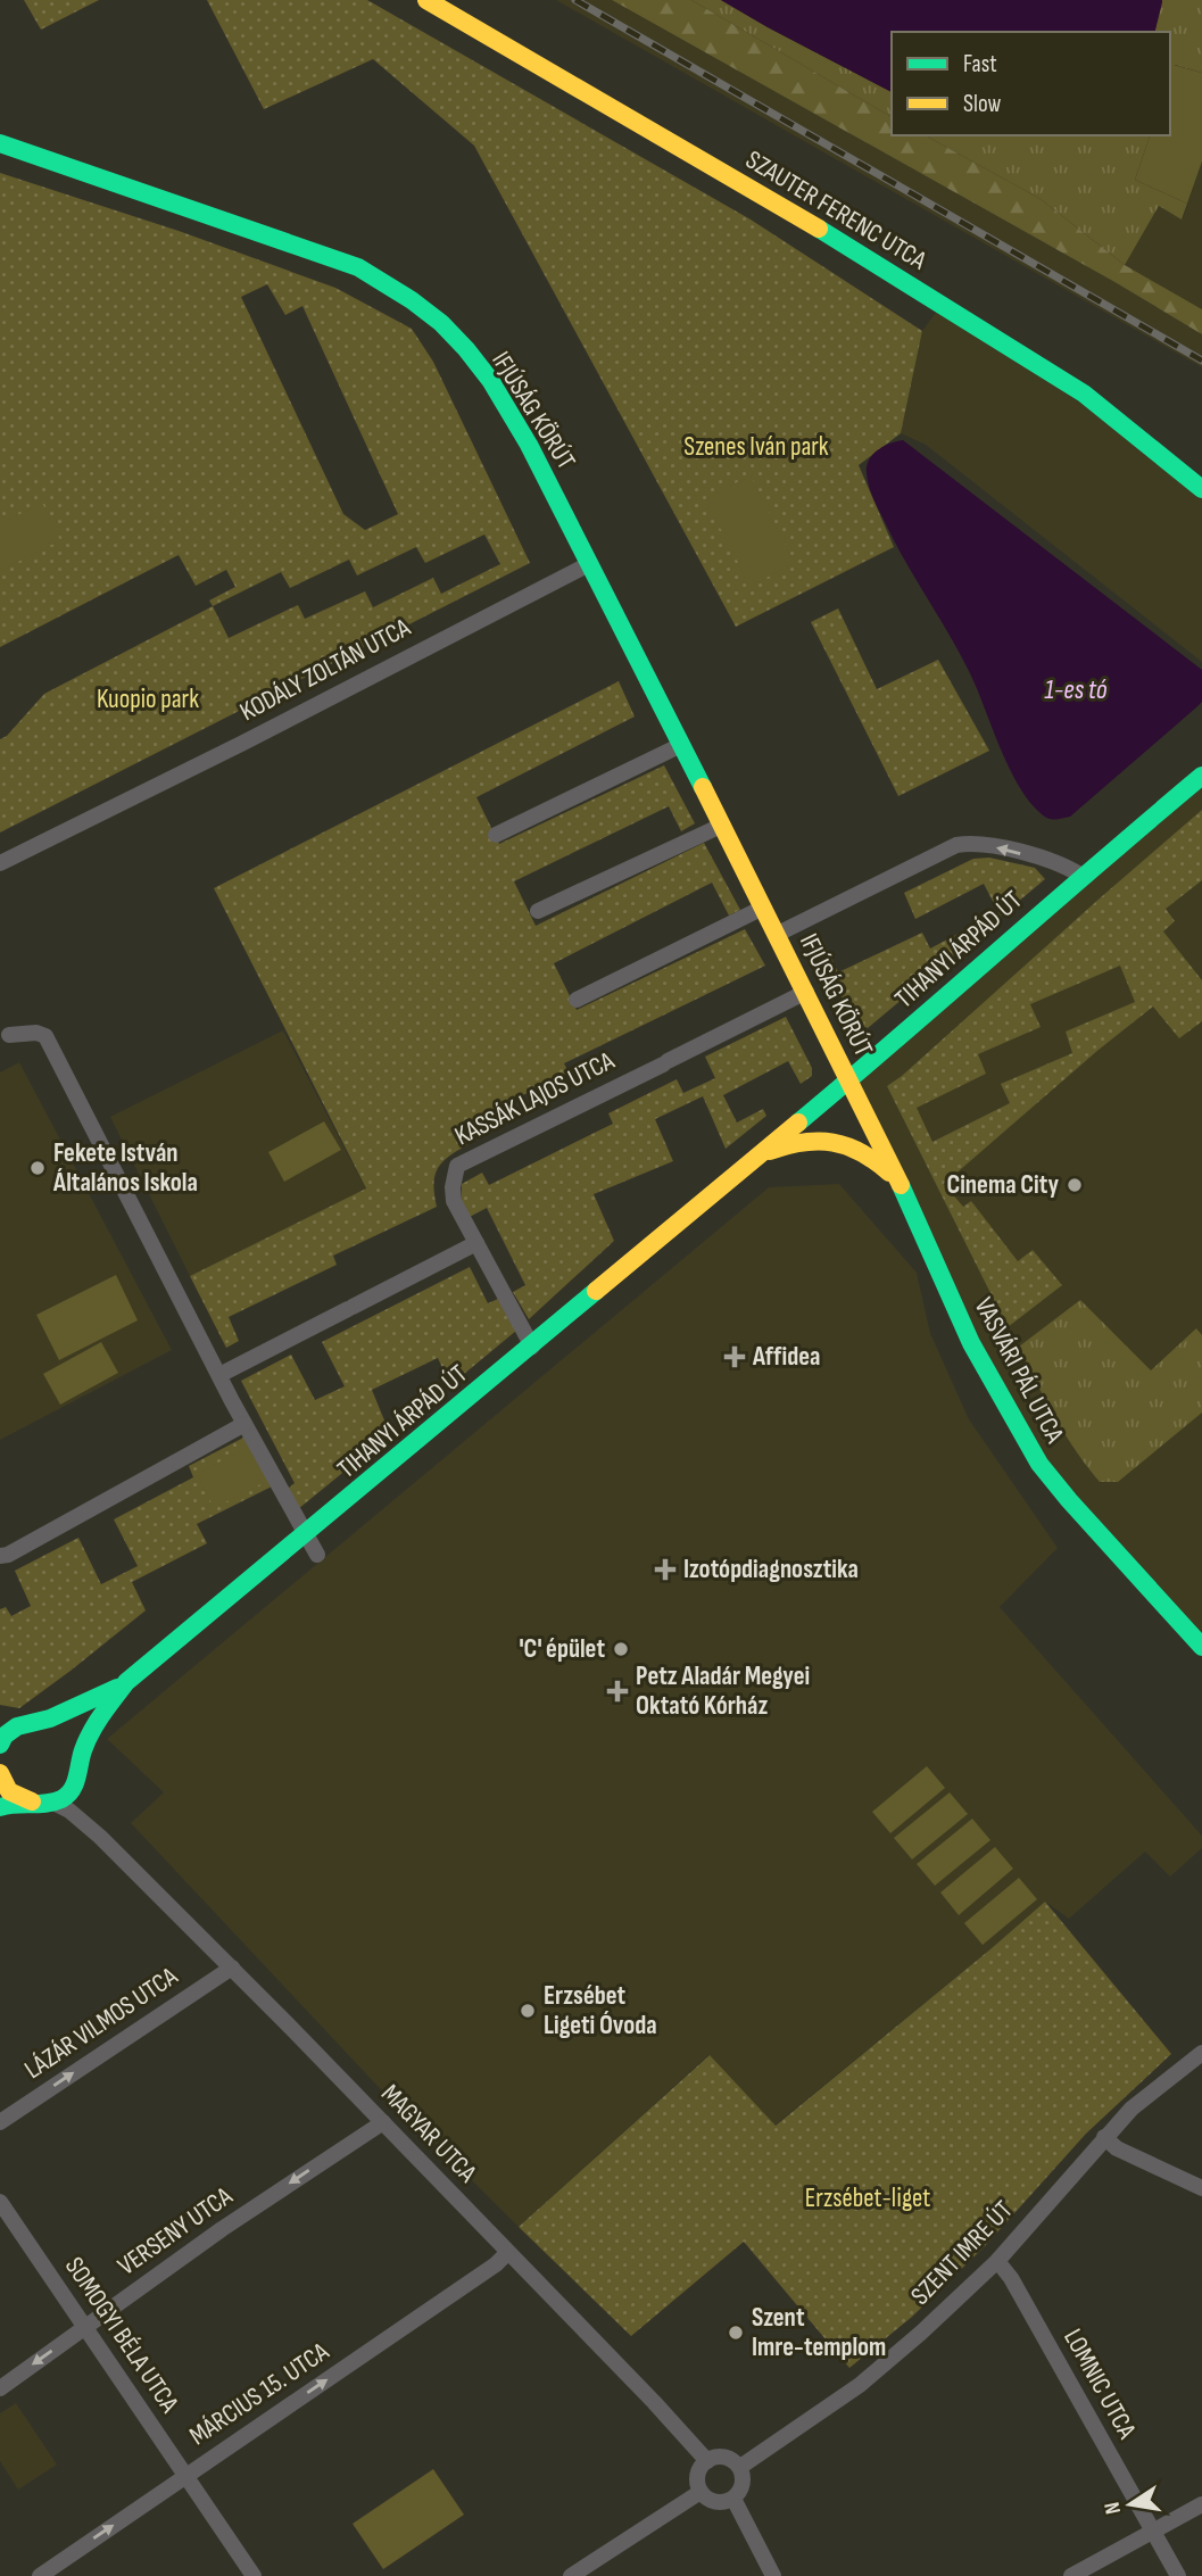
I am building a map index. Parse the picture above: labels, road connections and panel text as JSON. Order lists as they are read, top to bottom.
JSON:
{
  "streets": {
    "street": [
      "SZAUTER FERENC UTCA",
      "IFJÚSÁG KÖRÚT",
      "KODÁLY ZOLTÁN UTCA",
      "TIHANYI ÁRPÁD ÚT",
      "KASSÁK LAJOS UTCA",
      "VASVÁRI PÁL UTCA",
      "LÁZÁR VILMOS UTCA",
      "MAGYAR UTCA",
      "VERSENY UTCA",
      "SZENT IMRE ÚT",
      "SOMOGYI BÉLA UTCA",
      "LOMNIC UTCA",
      "MÁRCIUS 15. UTCA"
    ]
  },
  "crossings": [
    ["IFJÚSÁG KÖRÚT", "KODÁLY ZOLTÁN UTCA"],
    ["IFJÚSÁG KÖRÚT", "TIHANYI ÁRPÁD ÚT"],
    ["IFJÚSÁG KÖRÚT", "KASSÁK LAJOS UTCA"],
    ["IFJÚSÁG KÖRÚT", "VASVÁRI PÁL UTCA"],
    ["TIHANYI ÁRPÁD ÚT", "VASVÁRI PÁL UTCA"],
    ["TIHANYI ÁRPÁD ÚT", "MAGYAR UTCA"],
    ["LÁZÁR VILMOS UTCA", "MAGYAR UTCA"],
    ["MAGYAR UTCA", "VERSENY UTCA"],
    ["MAGYAR UTCA", "SZENT IMRE ÚT"],
    ["MAGYAR UTCA", "MÁRCIUS 15. UTCA"],
    ["VERSENY UTCA", "SOMOGYI BÉLA UTCA"],
    ["SZENT IMRE ÚT", "LOMNIC UTCA"],
    ["SOMOGYI BÉLA UTCA", "MÁRCIUS 15. UTCA"]
  ],
  "one_way": ["LÁZÁR VILMOS UTCA", "VERSENY UTCA", "MÁRCIUS 15. UTCA"],
  "water": ["1-es tó"],
  "parks": ["Szenes Iván park", "Kuopio park", "Erzsébet-liget"],
  "places": {
    "other": [
      "Fekete István Általános Iskola",
      "Cinema City",
      "'C' épület",
      "Erzsébet Ligeti Óvoda",
      "Szent Imre-templom"
    ],
    "health": ["Affidea", "Izotópdiagnosztika", "Petz Aladár Megyei Oktató Kórház"]
  },
  "legend": ["Fast", "Slow"],
  "north": "left"
}
